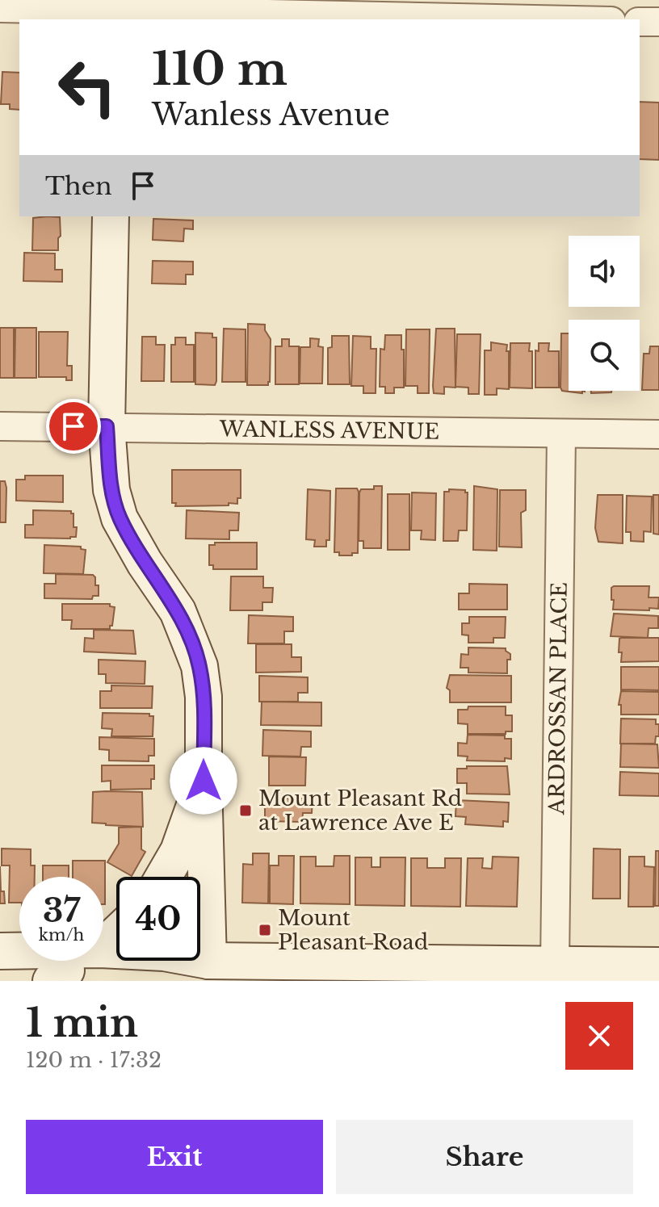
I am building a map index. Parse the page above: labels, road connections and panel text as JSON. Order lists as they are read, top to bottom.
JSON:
{
  "streets": {
    "street": ["WANLESS AVENUE", "ARDROSSAN PLACE"]
  },
  "crossings": [
    ["WANLESS AVENUE", "ARDROSSAN PLACE"]
  ],
  "places": {
    "transit": ["Mount Pleasant Rd at Lawrence Ave E", "Mount Pleasant Road"]
  },
  "page": {
    "turn": ["110 m", "Wanless Avenue"],
    "then": "Then",
    "speed": "37 km/h",
    "limit": "40",
    "heading": ["1 min", "120 m · 17:32"],
    "buttons": ["Exit", "Share"]
  }
}
